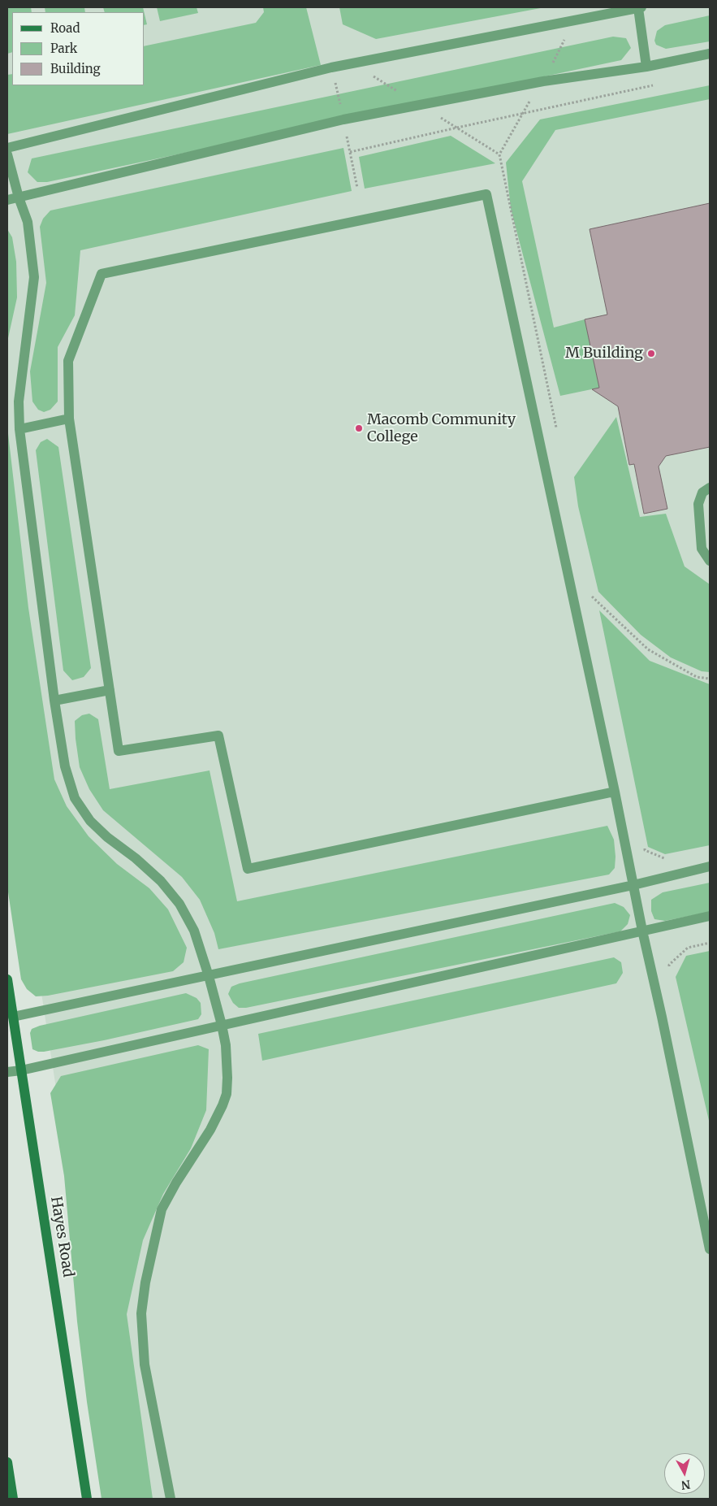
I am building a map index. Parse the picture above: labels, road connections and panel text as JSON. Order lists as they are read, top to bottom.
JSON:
{
  "streets": {
    "street": ["Hayes Road"]
  },
  "places": ["M Building", "Macomb Community College"],
  "legend": ["Road", "Park", "Building"],
  "north": "bottom"
}
